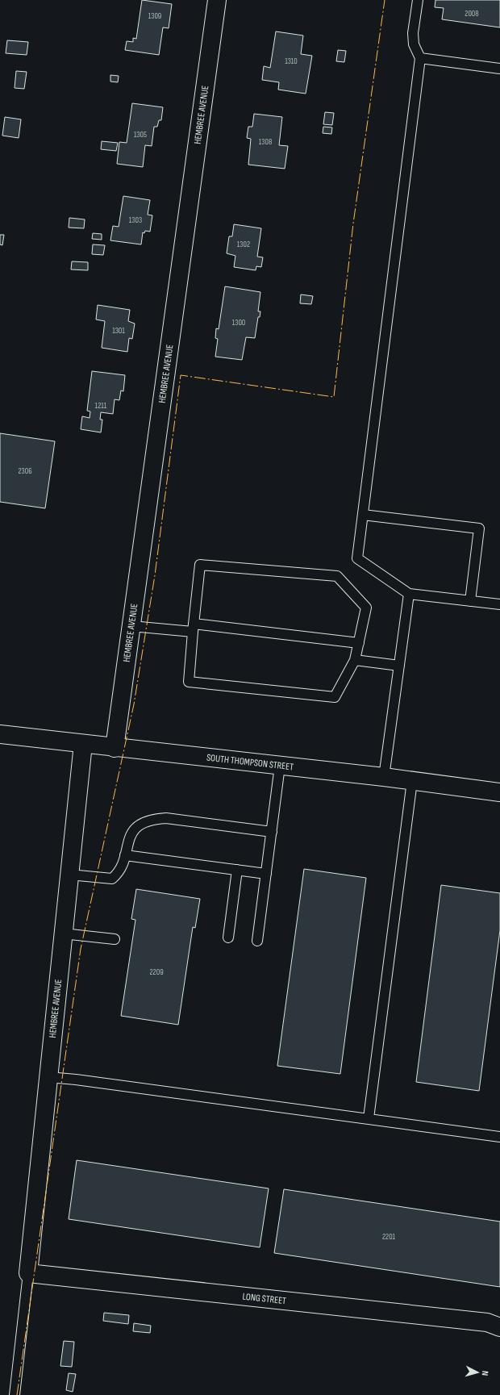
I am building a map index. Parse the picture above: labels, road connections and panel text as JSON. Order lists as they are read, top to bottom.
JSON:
{
  "streets": {
    "main road": ["HEMBREE AVENUE", "SOUTH THOMPSON STREET", "LONG STREET"]
  },
  "crossings": [
    ["HEMBREE AVENUE", "SOUTH THOMPSON STREET"],
    ["HEMBREE AVENUE", "LONG STREET"]
  ],
  "house_numbers": [
    "2008",
    "1309",
    "1310",
    "1305",
    "1308",
    "1303",
    "1302",
    "1300",
    "1301",
    "1211",
    "2306",
    "2209",
    "2201"
  ],
  "north": "right"
}
